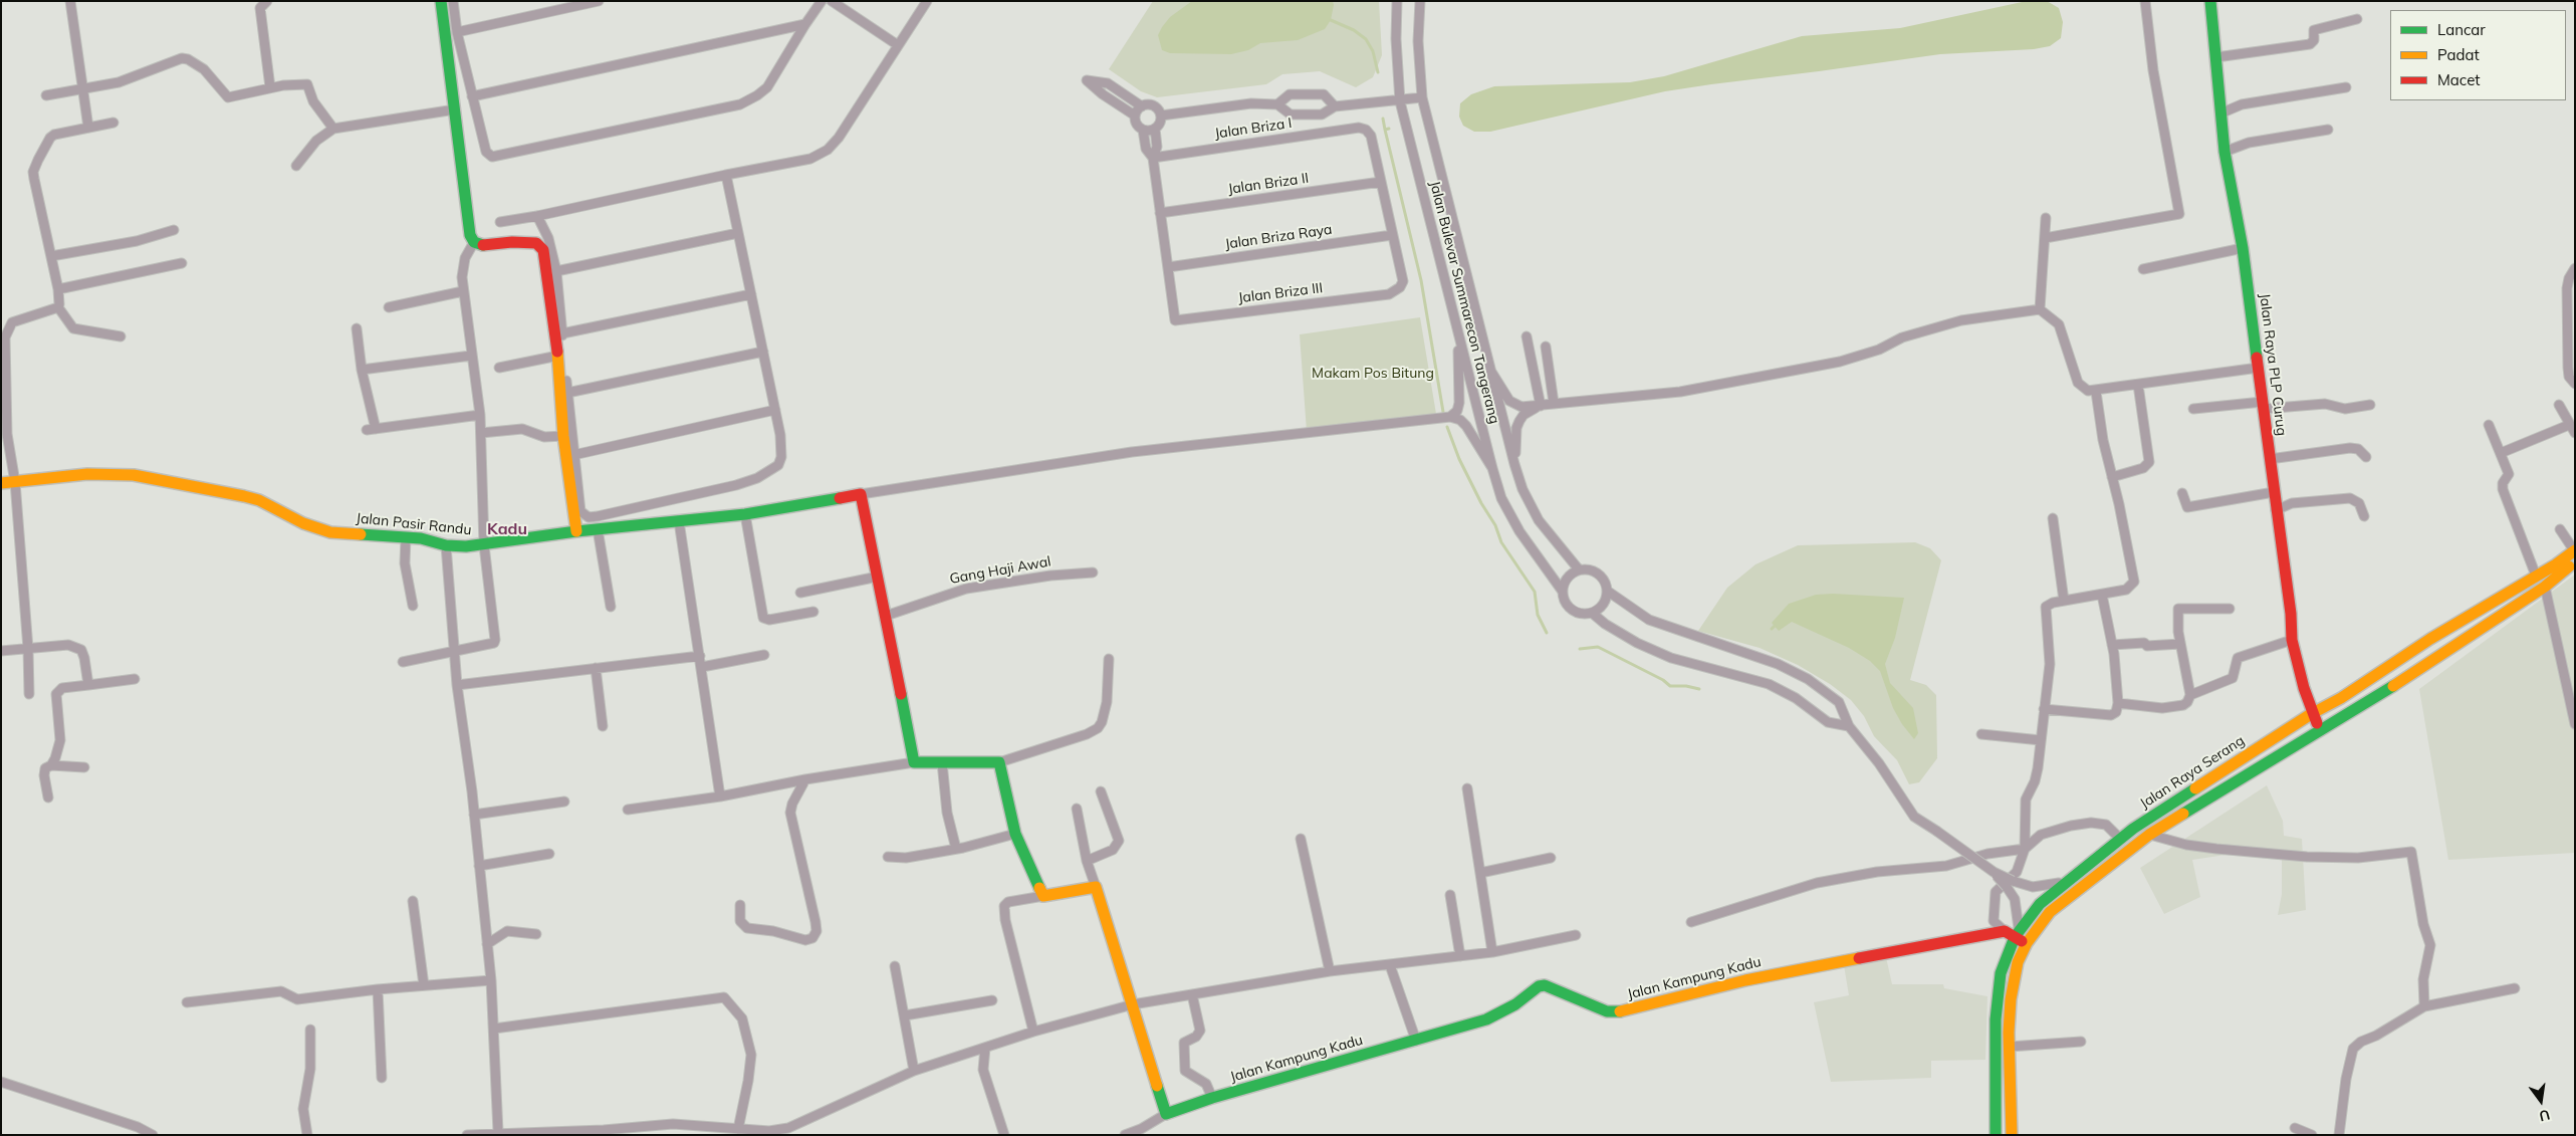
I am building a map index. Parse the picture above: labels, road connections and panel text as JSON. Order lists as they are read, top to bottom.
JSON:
{
  "streets": {
    "main road": [
      "Jalan Raya PLP Curug",
      "Jalan Pasir Randu",
      "Jalan Raya Serang",
      "Jalan Kampung Kadu"
    ],
    "street": [
      "Jalan Briza I",
      "Jalan Briza II",
      "Jalan Briza Raya",
      "Jalan Briza III",
      "Jalan Bulevar Summarecon Tangerang",
      "Gang Haji Awal"
    ]
  },
  "crossings": [
    ["Jalan Briza I", "Jalan Briza II"],
    ["Jalan Briza Raya", "Jalan Briza III"],
    ["Jalan Raya PLP Curug", "Jalan Raya Serang"],
    ["Jalan Raya Serang", "Jalan Kampung Kadu"]
  ],
  "districts": ["Kadu"],
  "parks": ["Makam Pos Bitung"],
  "legend": ["Lancar", "Padat", "Macet"],
  "north": "bottom"
}
